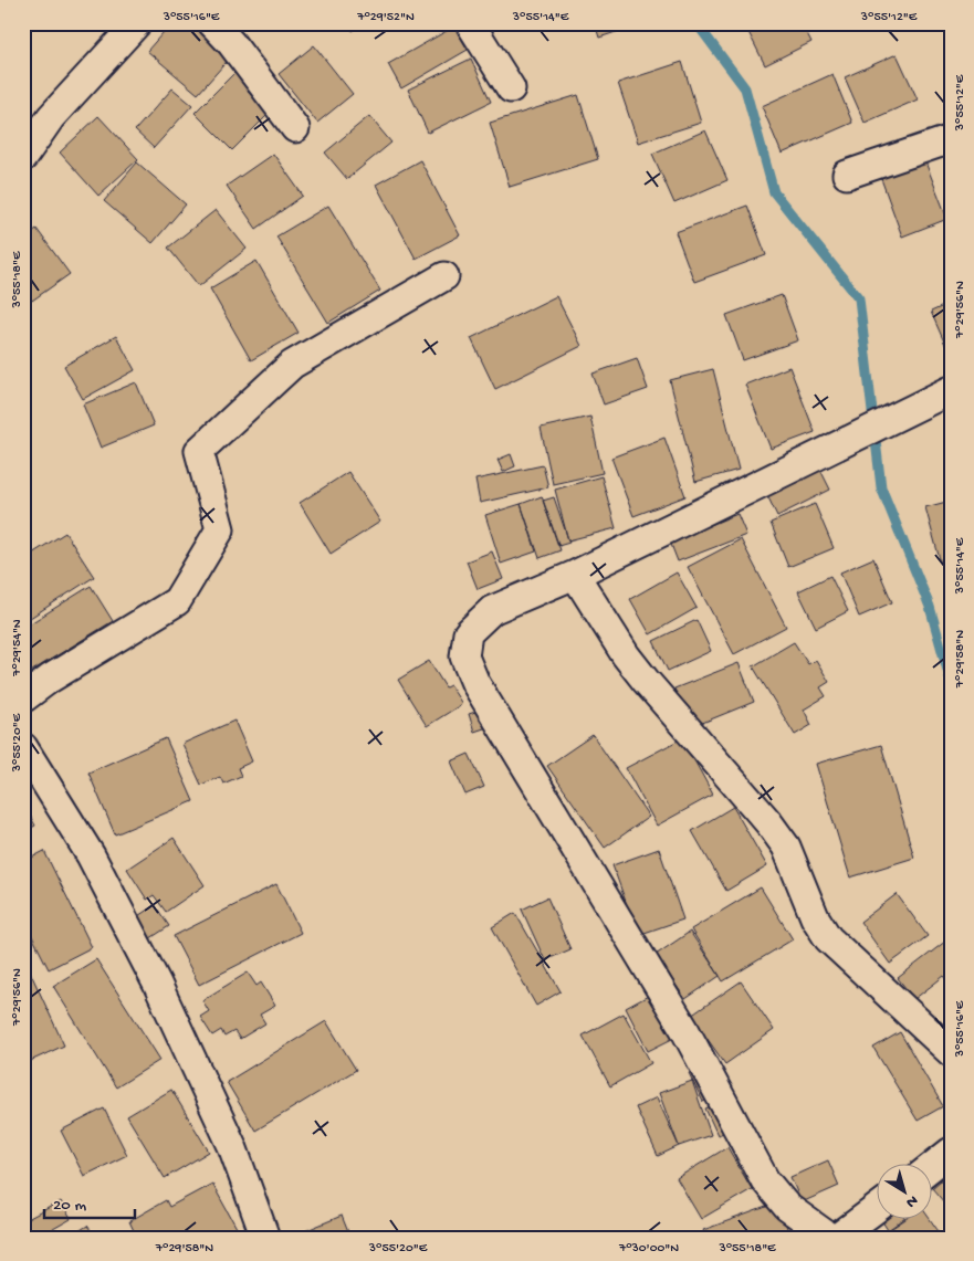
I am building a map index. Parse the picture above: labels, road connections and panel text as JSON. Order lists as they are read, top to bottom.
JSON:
{
  "scale_bar": "20 m",
  "north": "bottom right",
  "coordinates": [
    "3°55'16\"E",
    "7°29'52\"N",
    "3°55'14\"E",
    "3°55'12\"E",
    "3°55'18\"E",
    "7°29'56\"N",
    "7°29'54\"N",
    "7°29'58\"N",
    "3°55'20\"E",
    "7°30'00\"N"
  ]
}
